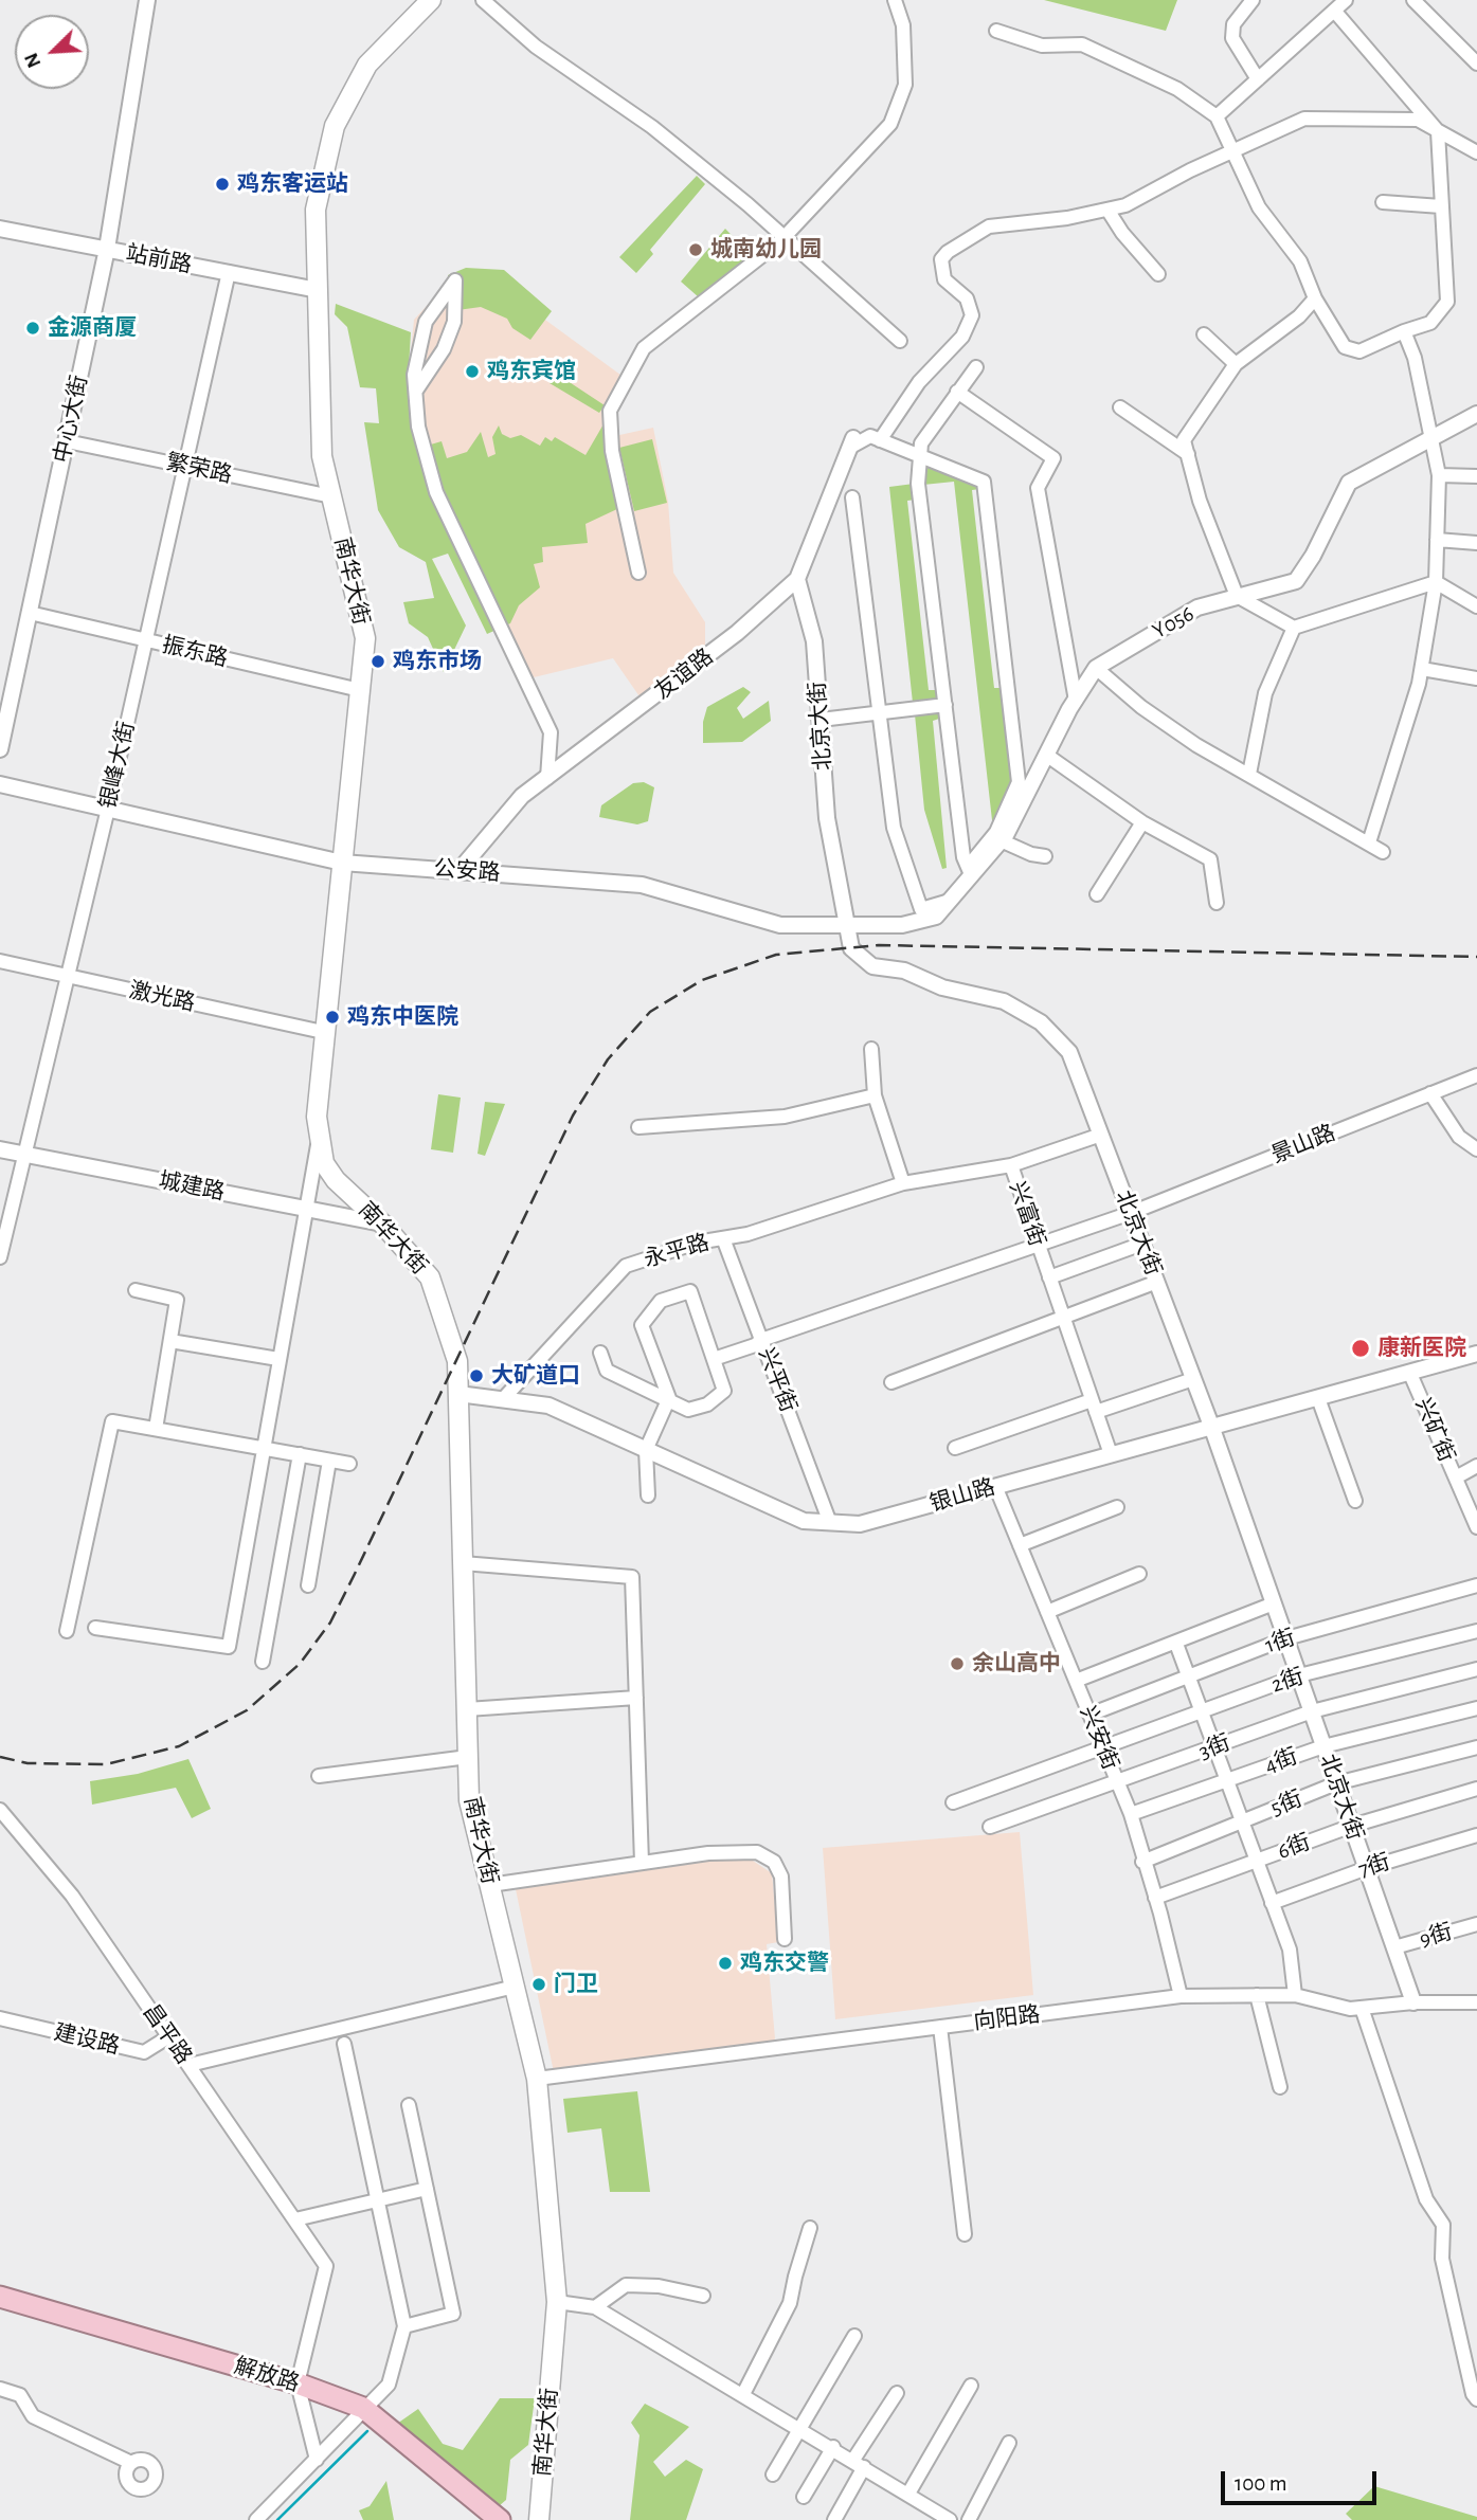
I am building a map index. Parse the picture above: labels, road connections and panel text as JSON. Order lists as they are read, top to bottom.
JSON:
{
  "streets": {
    "highway": ["解放路"],
    "main road": ["南华大街"],
    "street": [
      "站前路",
      "中心大街",
      "繁荣路",
      "Y056",
      "振东路",
      "友谊路",
      "北京大街",
      "银峰大街",
      "公安路",
      "激光路",
      "景山路",
      "城建路",
      "兴富街",
      "永平路",
      "兴平街",
      "兴矿街",
      "银山路",
      "1街",
      "2街",
      "兴安街",
      "3街",
      "4街",
      "5街",
      "6街",
      "7街",
      "9街",
      "向阳路",
      "昌平路",
      "建设路"
    ]
  },
  "crossings": [
    ["站前路", "中心大街"],
    ["站前路", "南华大街"],
    ["站前路", "银峰大街"],
    ["中心大街", "繁荣路"],
    ["中心大街", "振东路"],
    ["繁荣路", "南华大街"],
    ["繁荣路", "银峰大街"],
    ["南华大街", "振东路"],
    ["南华大街", "公安路"],
    ["南华大街", "激光路"],
    ["南华大街", "城建路"],
    ["南华大街", "银山路"],
    ["南华大街", "向阳路"],
    ["Y056", "公安路"],
    ["振东路", "银峰大街"],
    ["友谊路", "北京大街"],
    ["友谊路", "公安路"],
    ["北京大街", "公安路"],
    ["北京大街", "景山路"],
    ["北京大街", "银山路"],
    ["北京大街", "1街"],
    ["北京大街", "2街"],
    ["北京大街", "3街"],
    ["北京大街", "4街"],
    ["北京大街", "5街"],
    ["北京大街", "6街"],
    ["北京大街", "7街"],
    ["北京大街", "9街"],
    ["北京大街", "向阳路"],
    ["银峰大街", "公安路"],
    ["银峰大街", "激光路"],
    ["银峰大街", "城建路"],
    ["景山路", "兴富街"],
    ["景山路", "兴平街"],
    ["兴富街", "永平路"],
    ["兴富街", "银山路"],
    ["永平路", "兴平街"],
    ["永平路", "银山路"],
    ["兴平街", "银山路"],
    ["兴矿街", "银山路"],
    ["银山路", "兴安街"],
    ["1街", "兴安街"],
    ["2街", "兴安街"],
    ["兴安街", "3街"],
    ["兴安街", "4街"],
    ["兴安街", "5街"],
    ["兴安街", "6街"],
    ["兴安街", "向阳路"],
    ["昌平路", "建设路"],
    ["昌平路", "解放路"]
  ],
  "places": [
    "鸡东客运站",
    "城南幼儿园",
    "金源商厦",
    "鸡东宾馆",
    "鸡东市场",
    "鸡东中医院",
    "康新医院",
    "大矿道口",
    "余山高中",
    "鸡东交警",
    "门卫"
  ],
  "scale_bar": "100 m",
  "north": "bottom left"
}
